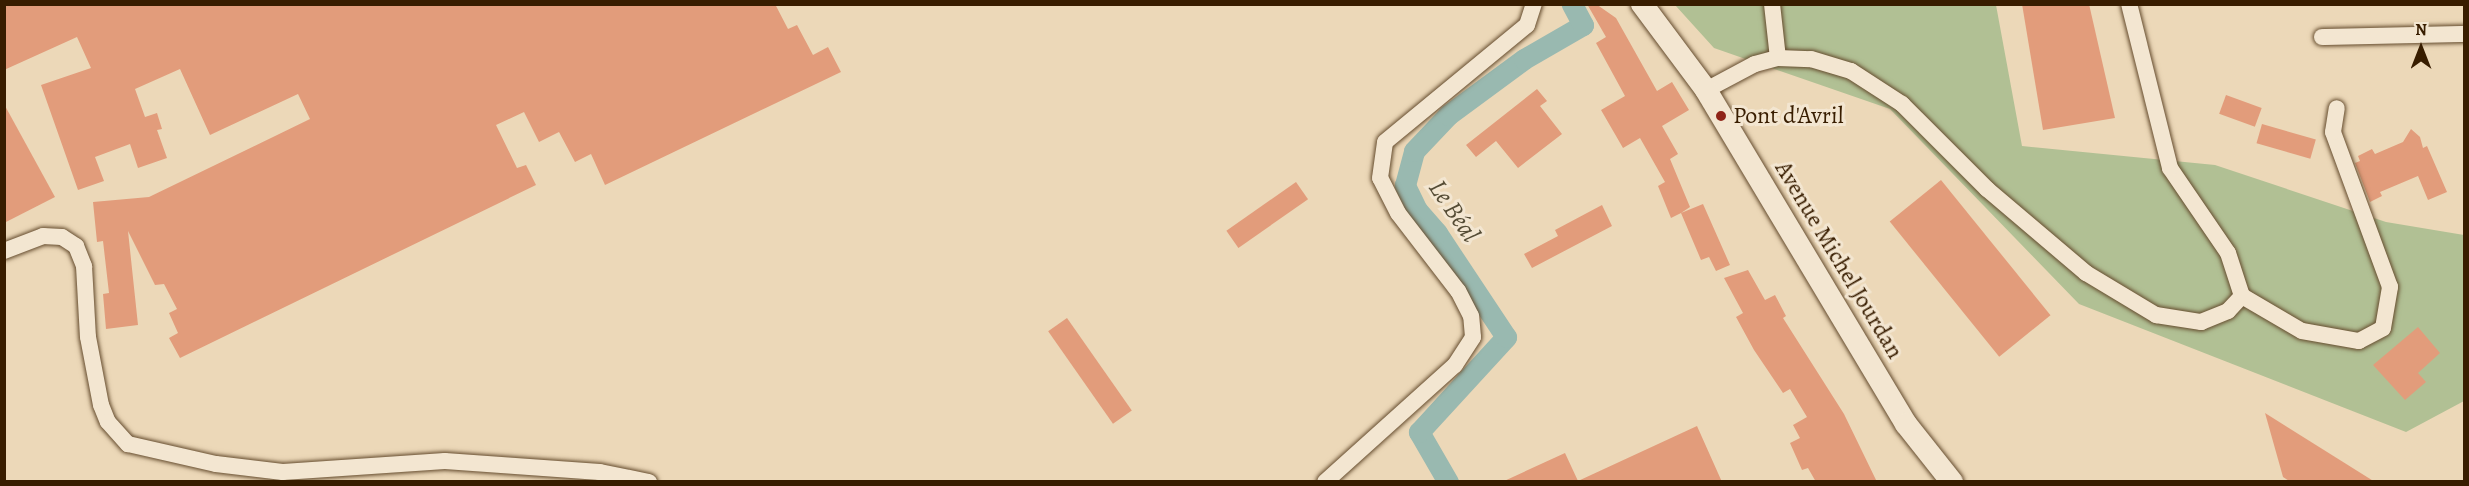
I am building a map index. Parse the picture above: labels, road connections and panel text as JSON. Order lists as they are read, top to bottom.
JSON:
{
  "streets": {
    "main road": ["Avenue Michel Jourdan"]
  },
  "water": ["Le Béal"],
  "places": ["Pont d'Avril"],
  "north": "top"
}
